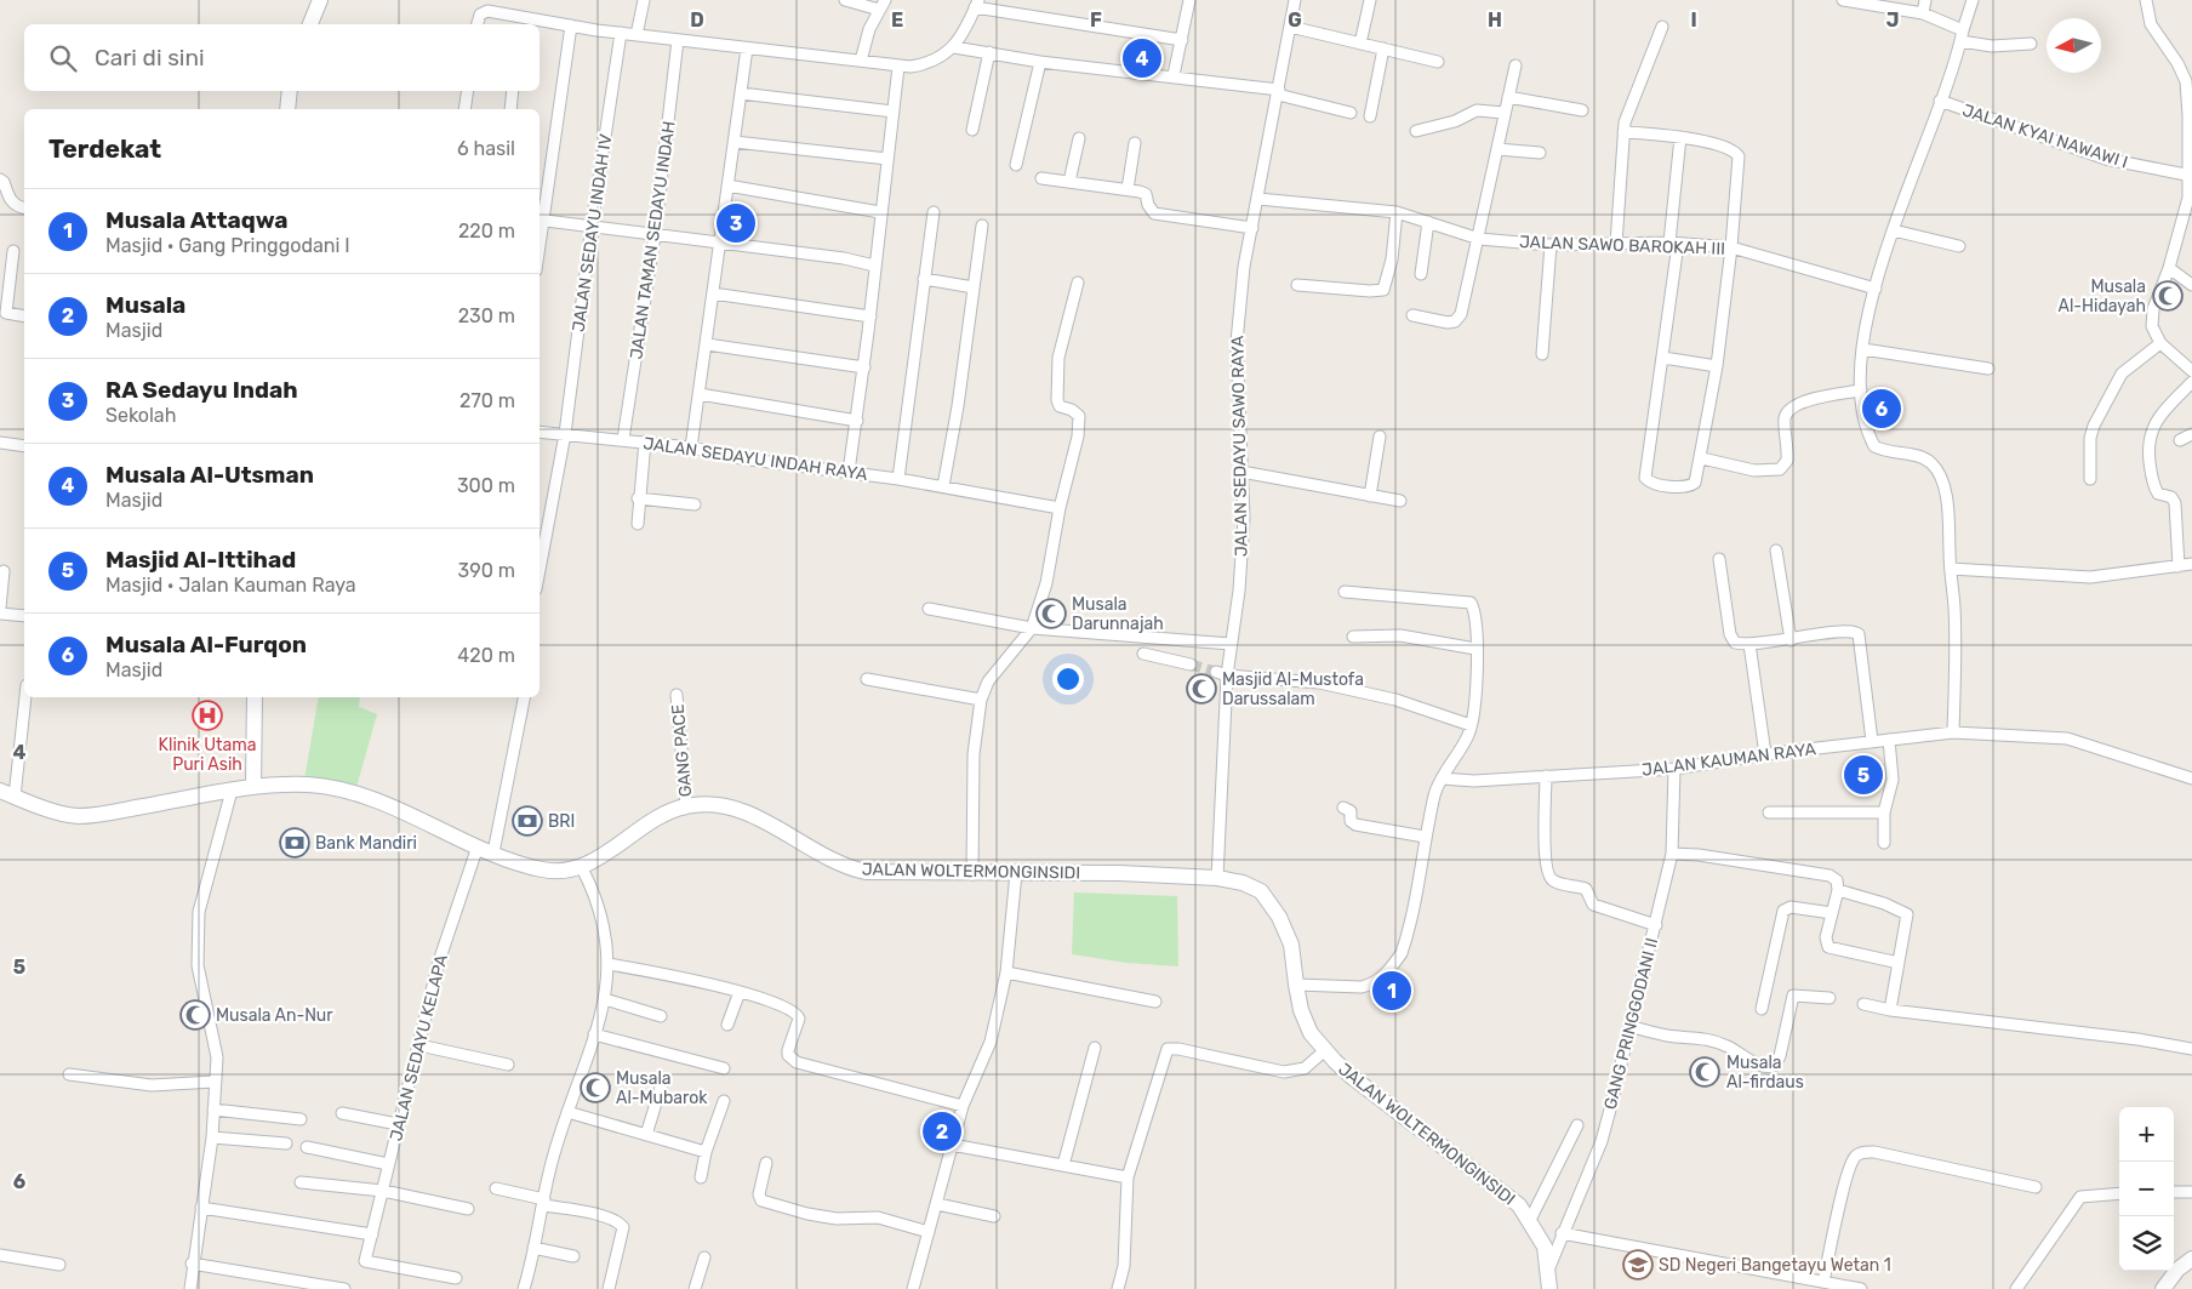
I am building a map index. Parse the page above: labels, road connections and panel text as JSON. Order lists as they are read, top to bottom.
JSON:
{
  "streets": {
    "main road": ["JALAN WOLTERMONGINSIDI"],
    "street": [
      "JALAN KYAI NAWAWI I",
      "JALAN SEDAYU INDAH IV",
      "JALAN TAMAN SEDAYU INDAH",
      "JALAN SAWO BAROKAH III",
      "JALAN SEDAYU SAWO RAYA",
      "JALAN SEDAYU INDAH RAYA",
      "GANG PACE",
      "JALAN KAUMAN RAYA",
      "GANG PRINGGODANI II",
      "JALAN SEDAYU KELAPA"
    ]
  },
  "crossings": [
    ["JALAN SEDAYU INDAH IV", "JALAN SEDAYU INDAH RAYA"],
    ["JALAN TAMAN SEDAYU INDAH", "JALAN SEDAYU INDAH RAYA"],
    ["JALAN SAWO BAROKAH III", "JALAN SEDAYU SAWO RAYA"],
    ["JALAN SEDAYU SAWO RAYA", "JALAN WOLTERMONGINSIDI"],
    ["GANG PACE", "JALAN WOLTERMONGINSIDI"],
    ["JALAN KAUMAN RAYA", "GANG PRINGGODANI II"],
    ["JALAN WOLTERMONGINSIDI", "GANG PRINGGODANI II"],
    ["JALAN WOLTERMONGINSIDI", "JALAN SEDAYU KELAPA"]
  ],
  "places": {
    "mosque": [
      "Musala Al-Hidayah",
      "Musala Darunnajah",
      "Masjid Al-Mustofa Darussalam",
      "Musala An-Nur",
      "Musala Al-firdaus",
      "Musala Al-Mubarok"
    ],
    "hospital": ["Klinik Utama Puri Asih"],
    "bank": ["BRI", "Bank Mandiri"],
    "school or university": ["SD Negeri Bangetayu Wetan 1"]
  },
  "north": "left",
  "page": {
    "search": "Cari di sini",
    "pins": [
      "4",
      "3",
      "6",
      "5",
      "1",
      "2"
    ],
    "heading": ["Terdekat", "6 hasil"],
    "list": [
      {
        "mark": "1",
        "name": "Musala Attaqwa",
        "note": "Masjid · Gang Pringgodani I",
        "value": "220 m"
      },
      {
        "mark": "2",
        "name": "Musala",
        "note": "Masjid",
        "value": "230 m"
      },
      {
        "mark": "3",
        "name": "RA Sedayu Indah",
        "note": "Sekolah",
        "value": "270 m"
      },
      {
        "mark": "4",
        "name": "Musala Al-Utsman",
        "note": "Masjid",
        "value": "300 m"
      },
      {
        "mark": "5",
        "name": "Masjid Al-Ittihad",
        "note": "Masjid · Jalan Kauman Raya",
        "value": "390 m"
      },
      {
        "mark": "6",
        "name": "Musala Al-Furqon",
        "note": "Masjid",
        "value": "420 m"
      }
    ],
    "map_buttons": ["+", "−"]
  },
  "grid": {
    "columns": [
      "D",
      "E",
      "F",
      "G",
      "H",
      "I",
      "J"
    ],
    "rows": ["4", "5", "6"]
  }
}
